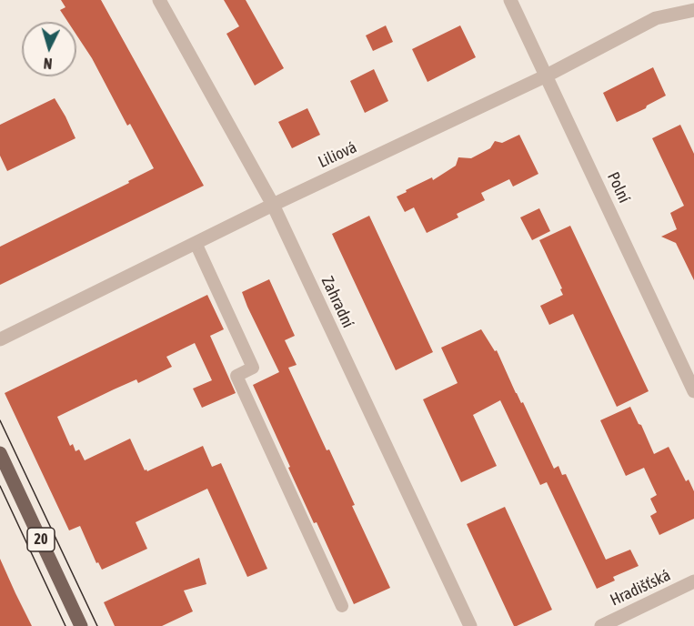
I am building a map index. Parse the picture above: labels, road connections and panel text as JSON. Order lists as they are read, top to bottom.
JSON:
{
  "streets": {
    "main road": ["20"],
    "street": [
      "Liliová",
      "Polní",
      "Zahradní",
      "Hradišťská"
    ]
  },
  "crossings": [
    ["Liliová", "Polní"],
    ["Liliová", "Zahradní"]
  ],
  "north": "bottom"
}
